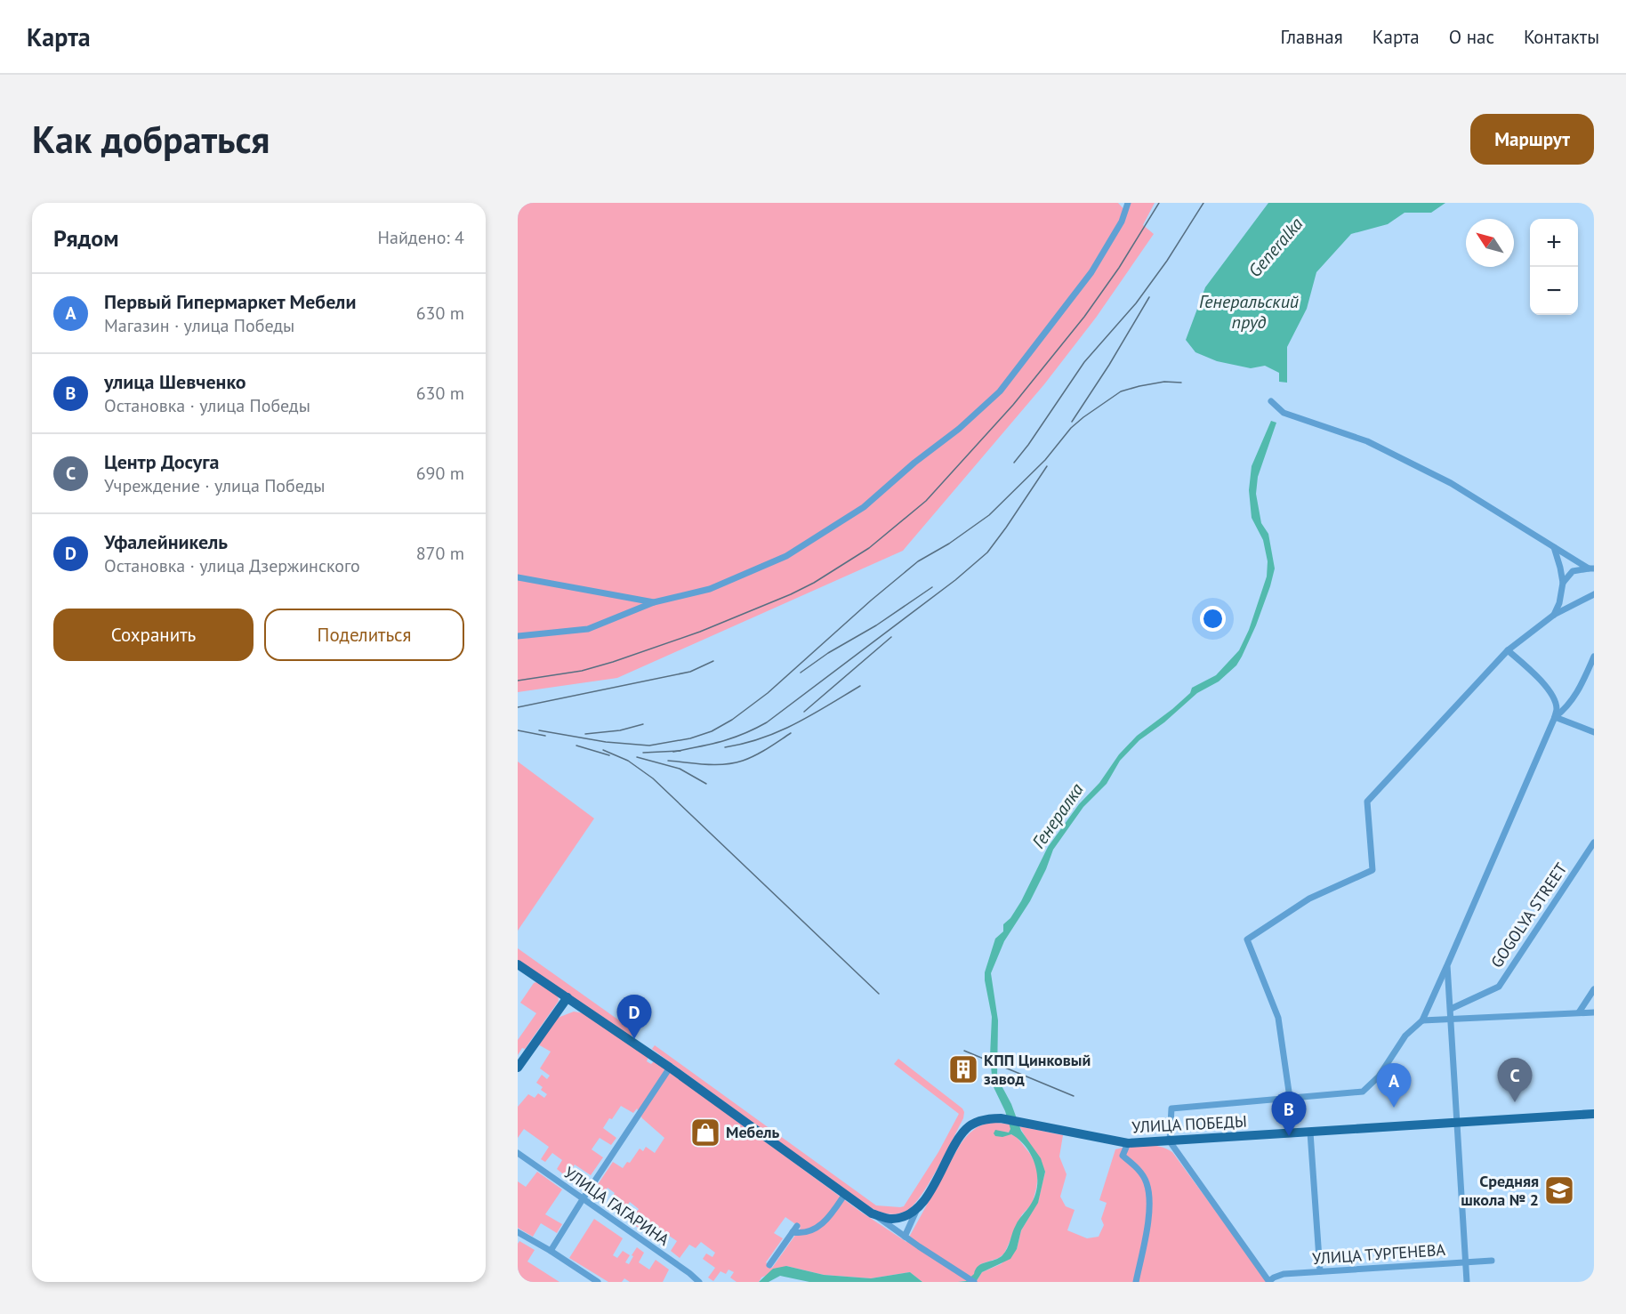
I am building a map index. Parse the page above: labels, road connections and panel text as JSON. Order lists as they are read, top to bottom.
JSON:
{
  "streets": {
    "main road": ["УЛИЦА ПОБЕДЫ"],
    "street": ["GOGOLYA STREET", "УЛИЦА ГАГАРИНА", "УЛИЦА ТУРГЕНЕВА"]
  },
  "water": ["Generalka", "Генеральский пруд", "Генералка"],
  "places": {
    "building": ["КПП Цинковый завод"],
    "shop": ["Мебель"],
    "school or university": ["Средняя школа № 2"]
  },
  "north": "top left",
  "page": {
    "header": "Карта",
    "nav": [
      "Главная",
      "Карта",
      "О нас",
      "Контакты"
    ],
    "buttons": [
      "Маршрут",
      ["Сохранить", "Поделиться"]
    ],
    "title": "Как добраться",
    "heading": ["Рядом", "Найдено: 4"],
    "map_buttons": ["+", "−"],
    "list": [
      {
        "mark": "A",
        "name": "Первый Гипермаркет Мебели",
        "note": "Магазин · улица Победы",
        "value": "630 m"
      },
      {
        "mark": "B",
        "name": "улица Шевченко",
        "note": "Остановка · улица Победы",
        "value": "630 m"
      },
      {
        "mark": "C",
        "name": "Центр Досуга",
        "note": "Учреждение · улица Победы",
        "value": "690 m"
      },
      {
        "mark": "D",
        "name": "Уфалейникель",
        "note": "Остановка · улица Дзержинского",
        "value": "870 m"
      }
    ],
    "pins": [
      "D",
      "C",
      "A",
      "B"
    ]
  }
}
